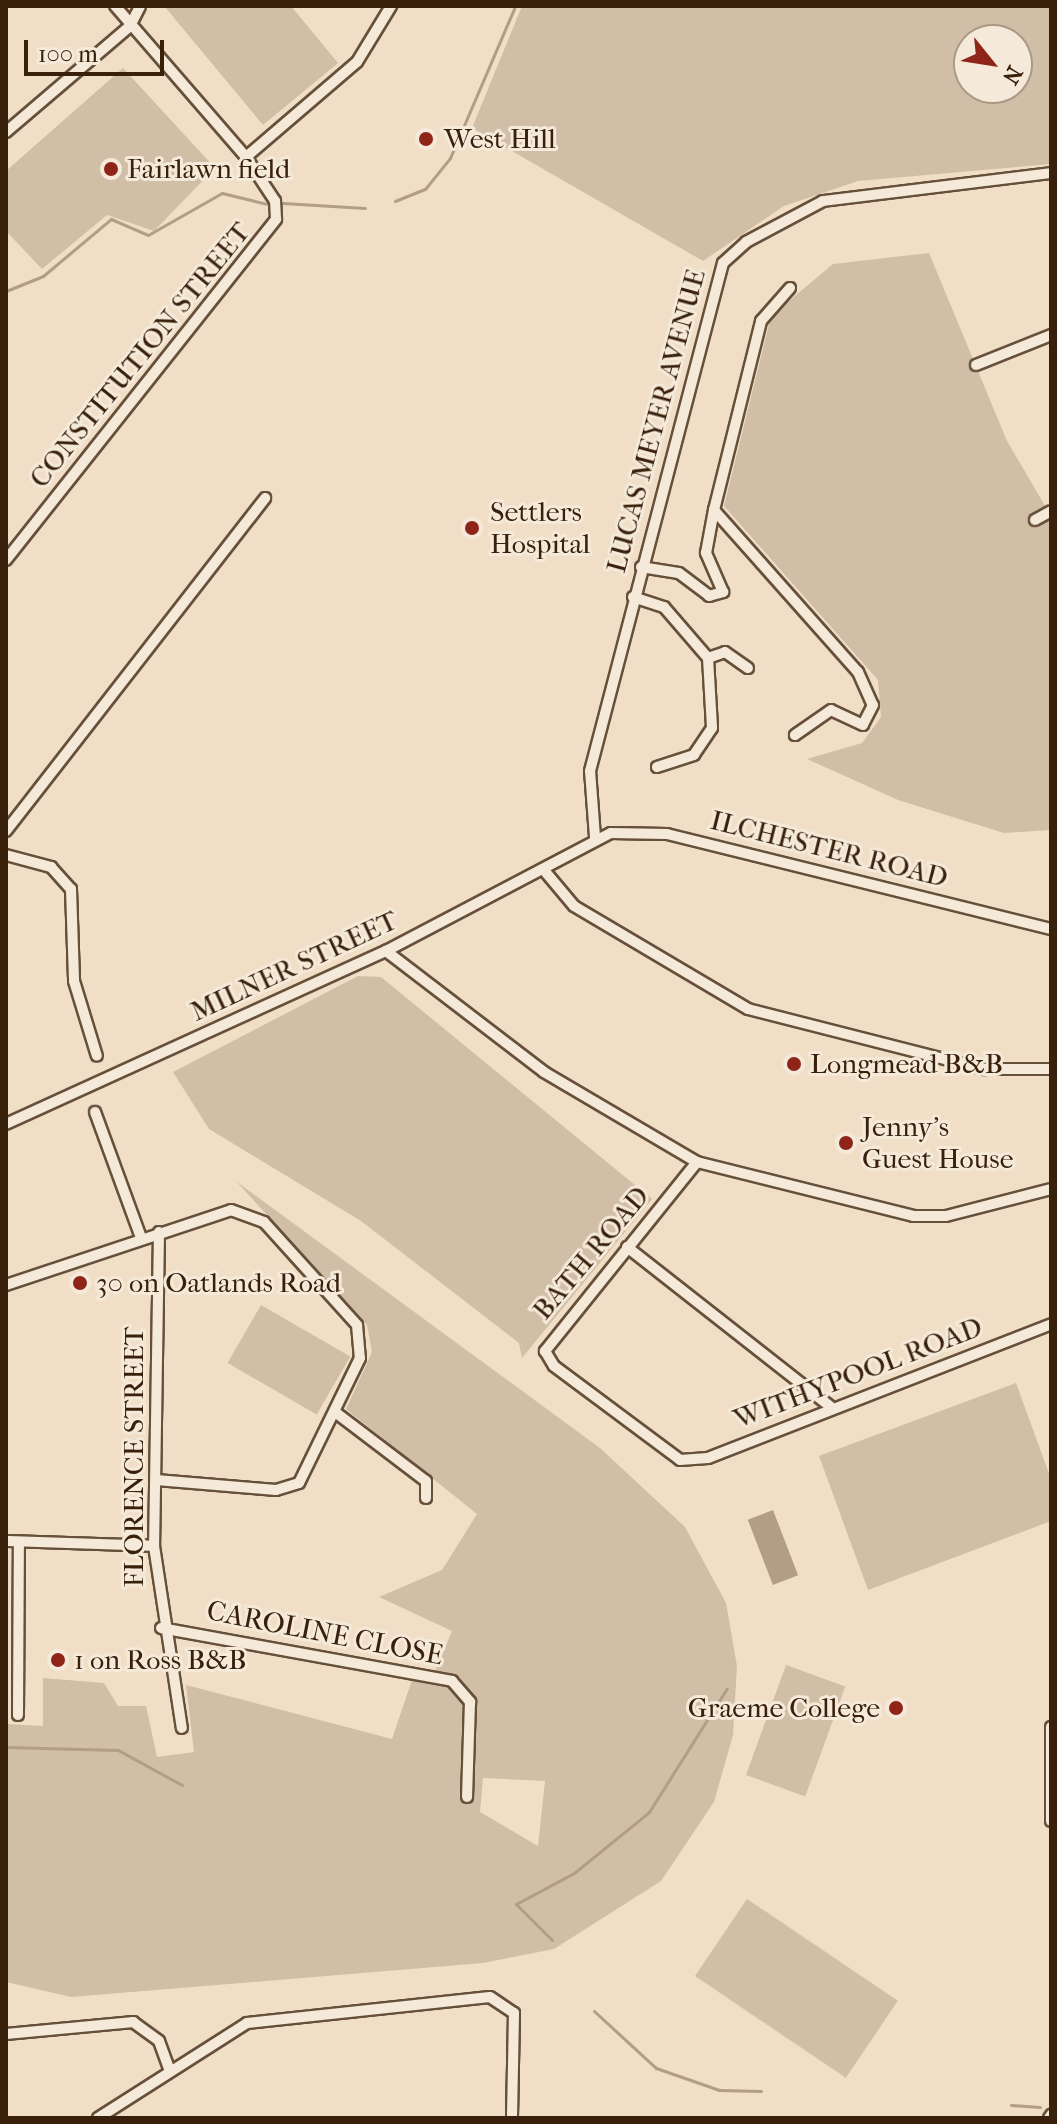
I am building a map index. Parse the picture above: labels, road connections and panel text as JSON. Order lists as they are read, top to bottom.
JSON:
{
  "streets": {
    "street": [
      "CONSTITUTION STREET",
      "LUCAS MEYER AVENUE",
      "ILCHESTER ROAD",
      "MILNER STREET",
      "BATH ROAD",
      "WITHYPOOL ROAD",
      "FLORENCE STREET",
      "CAROLINE CLOSE"
    ]
  },
  "crossings": [
    ["LUCAS MEYER AVENUE", "ILCHESTER ROAD"],
    ["LUCAS MEYER AVENUE", "MILNER STREET"],
    ["ILCHESTER ROAD", "MILNER STREET"],
    ["BATH ROAD", "WITHYPOOL ROAD"],
    ["FLORENCE STREET", "CAROLINE CLOSE"]
  ],
  "places": [
    "West Hill",
    "Fairlawn field",
    "Settlers Hospital",
    "Longmead B&B",
    "Jenny's Guest House",
    "30 on Oatlands Road",
    "1 on Ross B&B",
    "Graeme College"
  ],
  "scale_bar": "100 m",
  "north": "bottom right"
}
